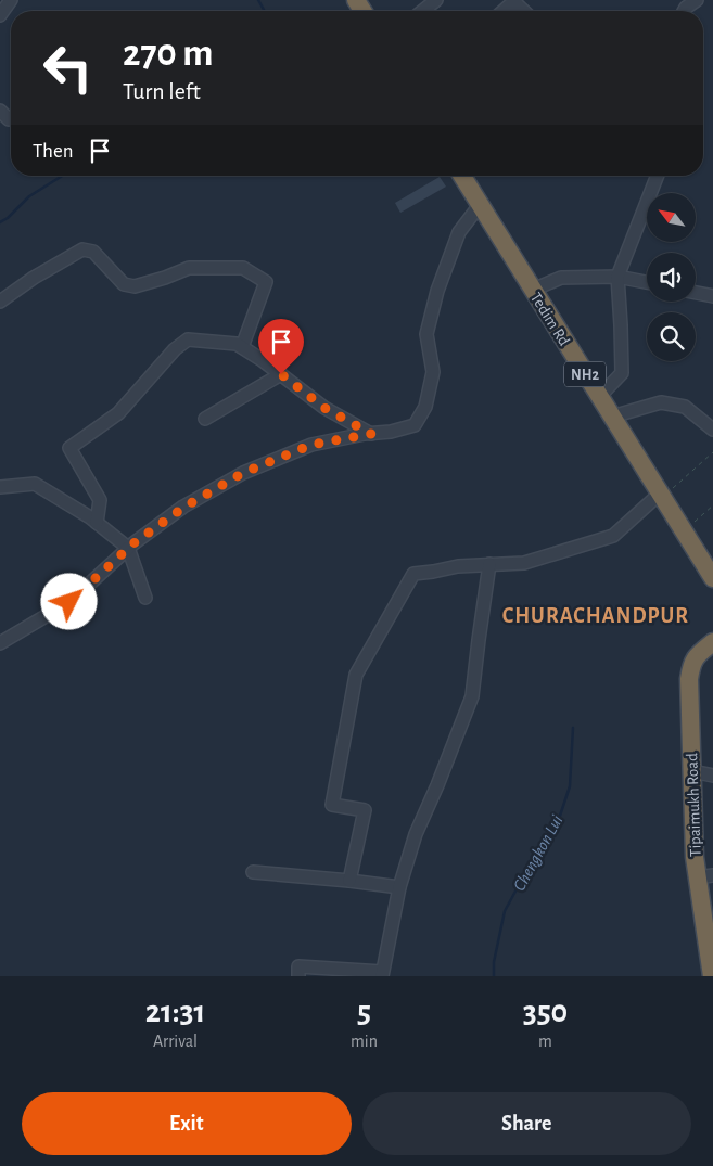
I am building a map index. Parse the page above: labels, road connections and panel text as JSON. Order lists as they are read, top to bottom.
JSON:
{
  "streets": {
    "highway": ["Tedim Rd", "NH2", "Tipaimukh Road"]
  },
  "districts": ["CHURACHANDPUR"],
  "water": ["Chengkon Lui"],
  "north": "top left",
  "page": {
    "turn": ["270 m", "Turn left"],
    "then": "Then",
    "eta": [
      "21:31",
      "Arrival",
      "5",
      "min",
      "350",
      "m"
    ],
    "buttons": ["Exit", "Share"]
  }
}
